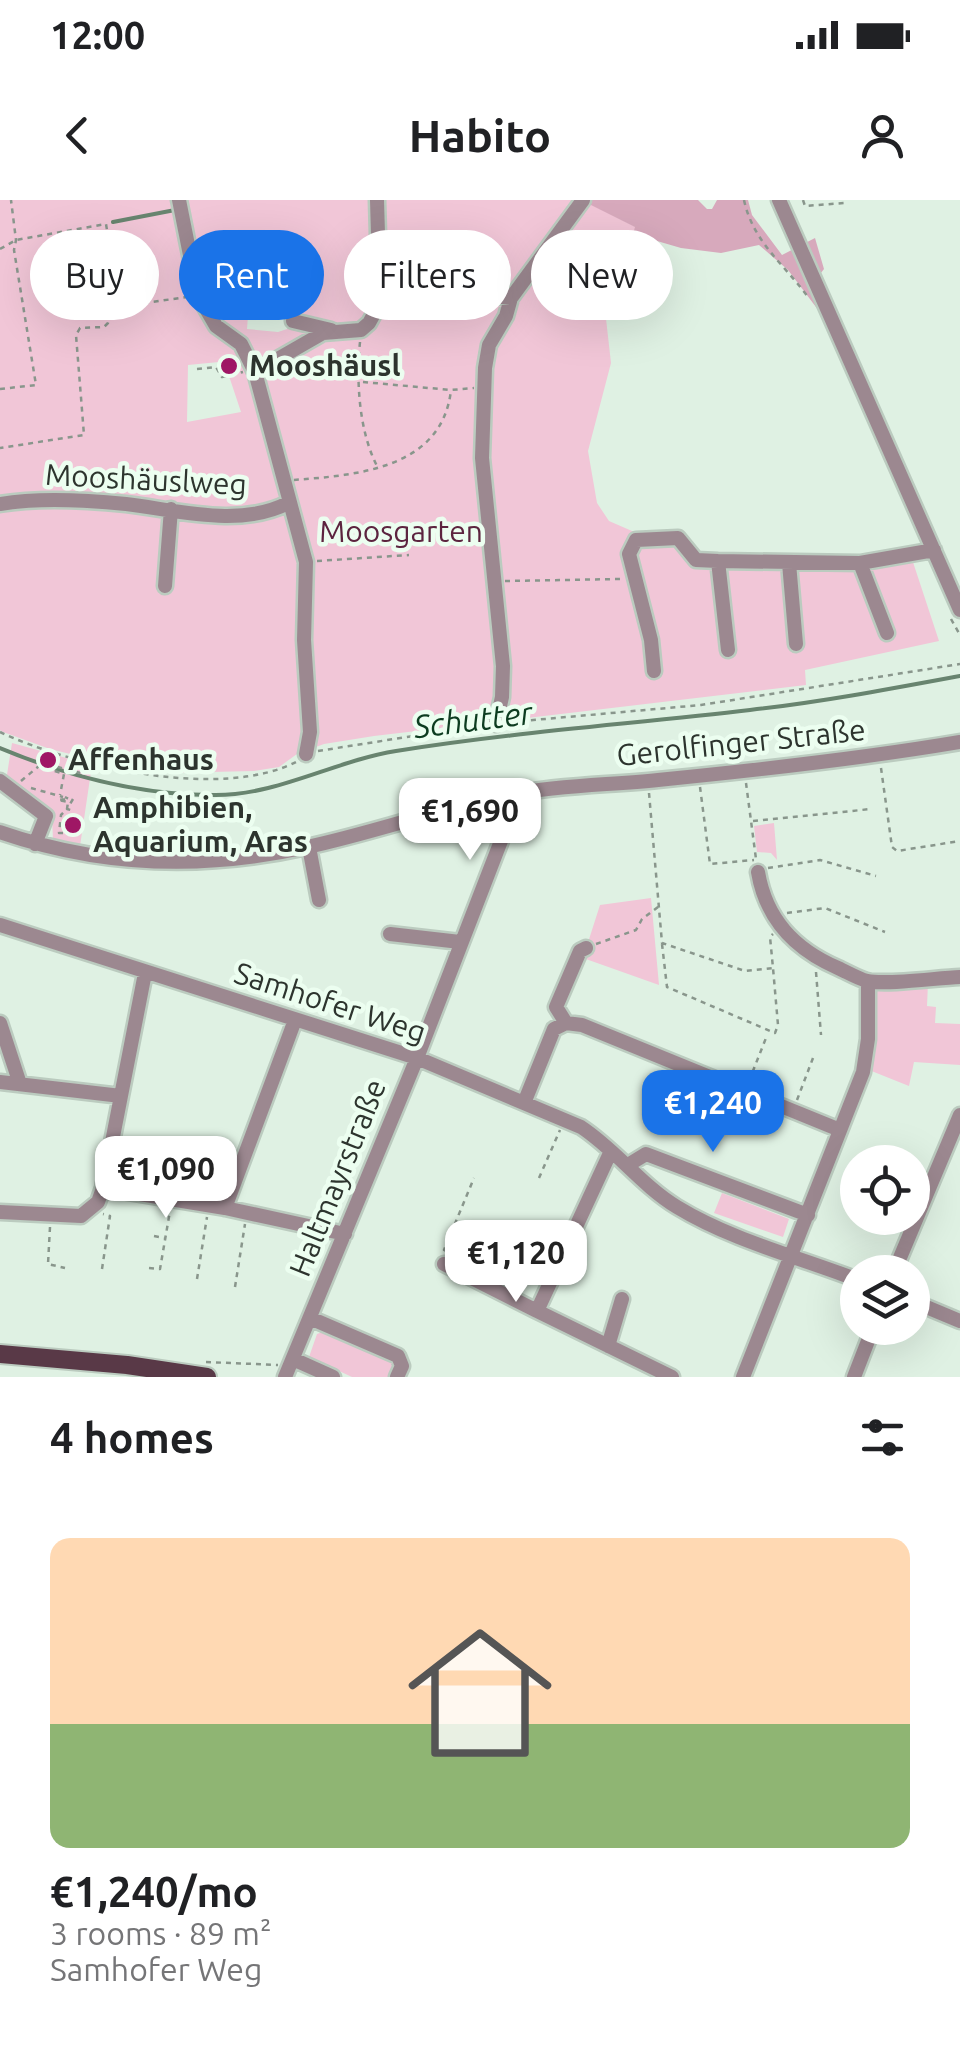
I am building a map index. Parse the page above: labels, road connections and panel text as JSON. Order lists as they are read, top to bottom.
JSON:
{
  "streets": {
    "street": [
      "Mooshäuslweg",
      "Gerolfinger Straße",
      "Samhofer Weg",
      "Haltmayrstraße"
    ]
  },
  "crossings": [
    ["Gerolfinger Straße", "Haltmayrstraße"],
    ["Samhofer Weg", "Haltmayrstraße"]
  ],
  "water": ["Schutter"],
  "parks": ["Moosgarten"],
  "places": ["Mooshäusl", "Affenhaus", "Amphibien, Aquarium, Aras"],
  "page": {
    "status": "12:00",
    "header": "Habito",
    "chip": [
      "Buy",
      "Rent",
      "Filters",
      "New"
    ],
    "price": [
      "€1,690",
      "€1,240",
      "€1,090",
      "€1,120"
    ],
    "heading": "4 homes",
    "list": [
      {
        "name": "€1,240/mo",
        "note": "3 rooms · 89 m² · Samhofer Weg"
      }
    ]
  }
}
